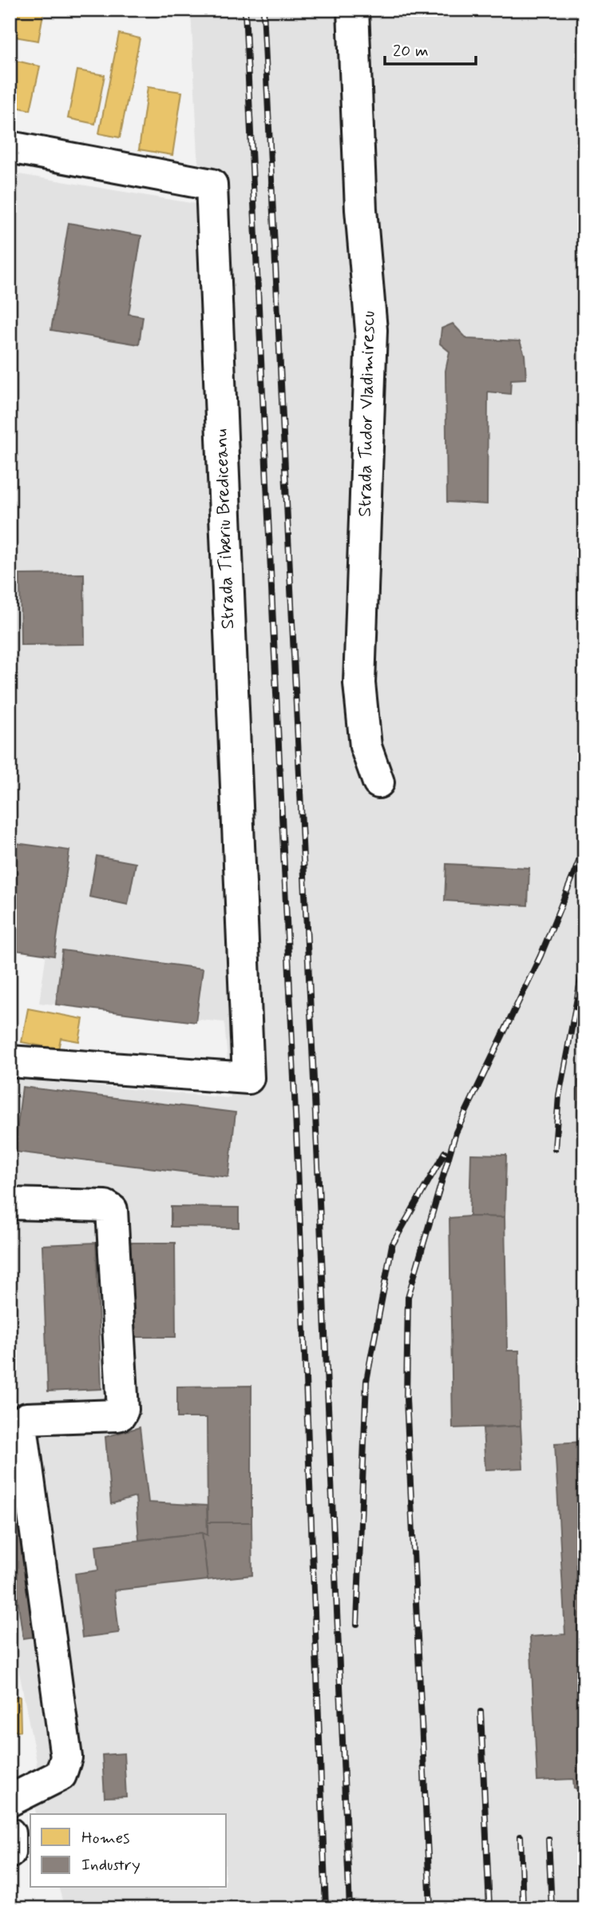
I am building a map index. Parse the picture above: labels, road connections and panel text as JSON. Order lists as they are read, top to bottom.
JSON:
{
  "streets": {
    "street": ["Strada Tudor Vladimirescu", "Strada Tiberiu Brediceanu"]
  },
  "legend": ["Homes", "Industry"],
  "scale_bar": "20 m"
}
